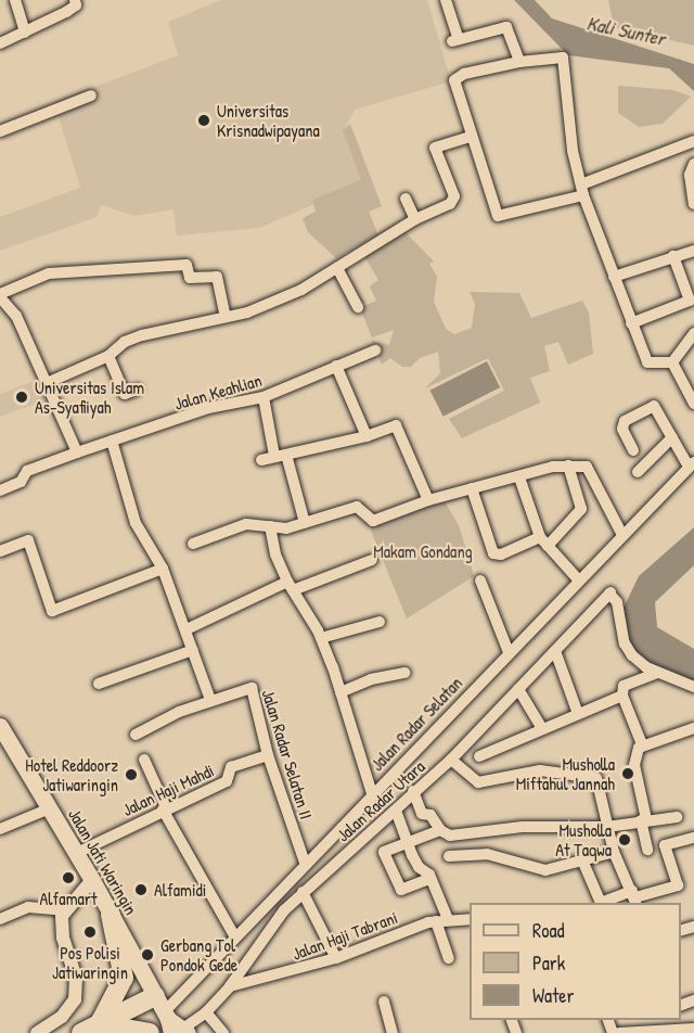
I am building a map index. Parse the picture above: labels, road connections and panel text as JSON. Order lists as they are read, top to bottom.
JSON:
{
  "streets": {
    "main road": ["Jalan Jati Waringin"],
    "street": [
      "Jalan Keahlian",
      "Jalan Radar Selatan",
      "Jalan Radar Selatan II",
      "Jalan Haji Mahdi",
      "Jalan Radar Utara",
      "Jalan Haji Tabrani"
    ]
  },
  "crossings": [
    ["Jalan Radar Selatan", "Jalan Radar Selatan II"],
    ["Jalan Radar Selatan", "Jalan Radar Utara"],
    ["Jalan Radar Selatan", "Jalan Jati Waringin"],
    ["Jalan Radar Selatan II", "Jalan Haji Mahdi"],
    ["Jalan Haji Mahdi", "Jalan Jati Waringin"],
    ["Jalan Radar Utara", "Jalan Jati Waringin"],
    ["Jalan Radar Utara", "Jalan Haji Tabrani"]
  ],
  "water": ["Kali Sunter"],
  "parks": ["Makam Gondang"],
  "places": [
    "Universitas Krisnadwipayana",
    "Universitas Islam As-Syafiiyah",
    "Musholla Miftahul Jannah",
    "Hotel Reddoorz Jatiwaringin",
    "Musholla At Taqwa",
    "Alfamart",
    "Alfamidi",
    "Pos Polisi Jatiwaringin",
    "Gerbang Tol Pondok Gede"
  ],
  "legend": ["Road", "Park", "Water"]
}
